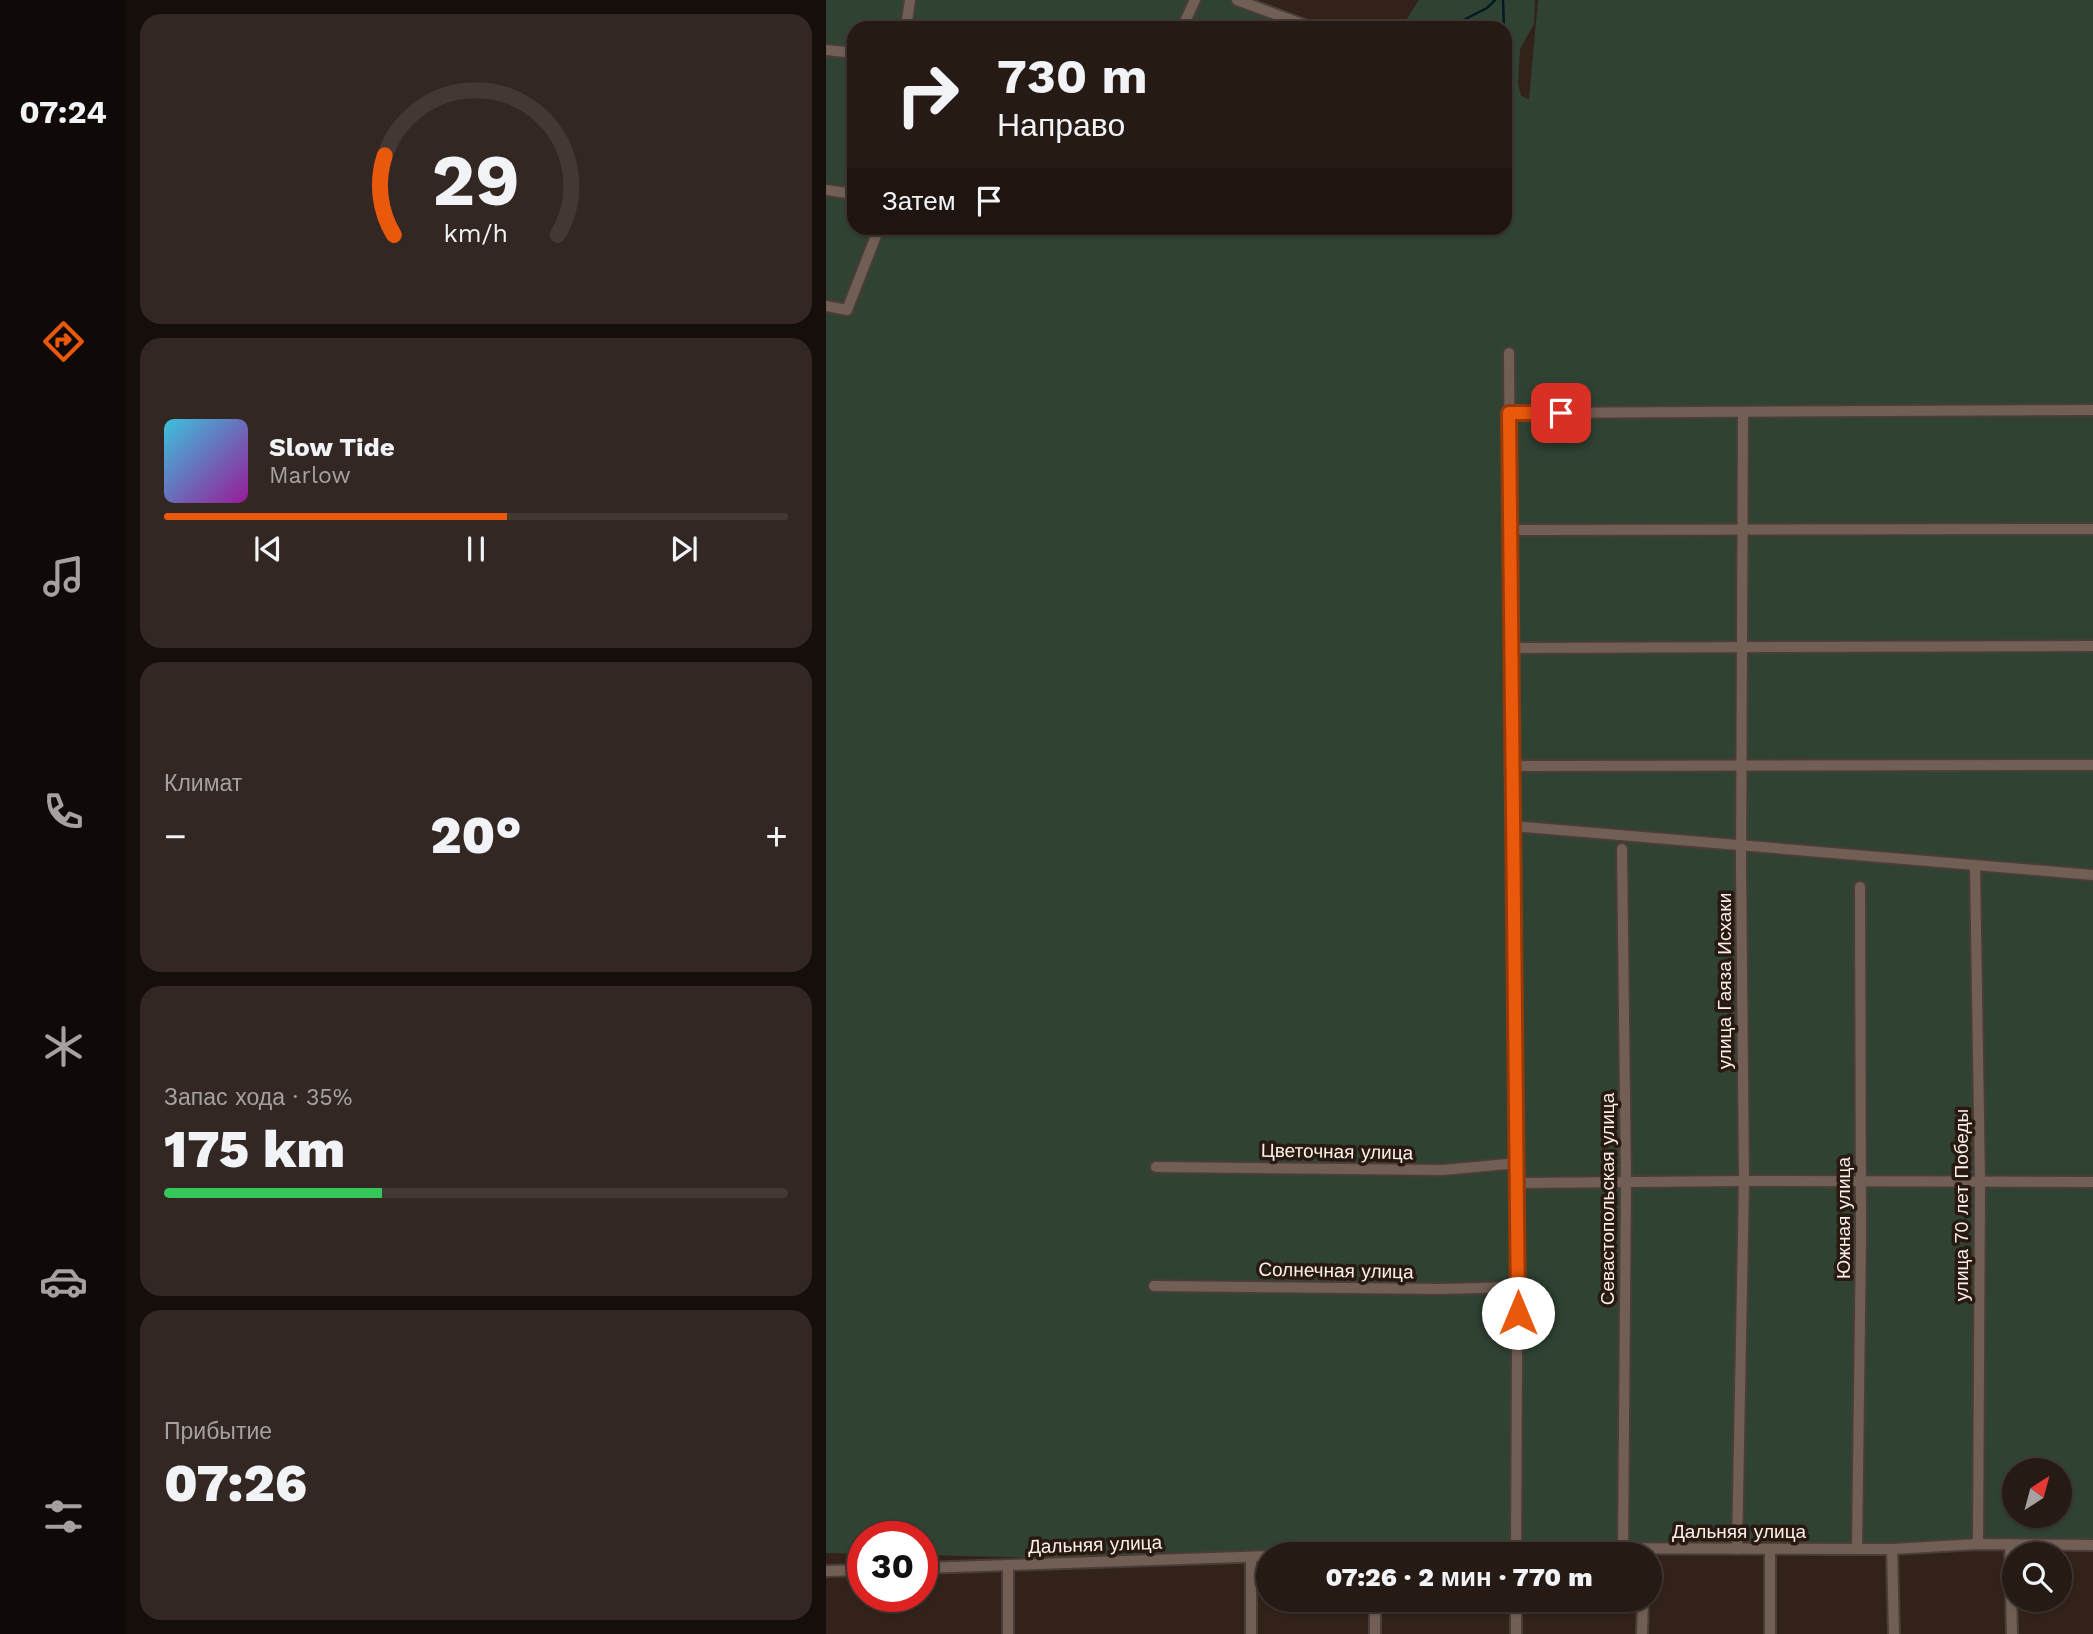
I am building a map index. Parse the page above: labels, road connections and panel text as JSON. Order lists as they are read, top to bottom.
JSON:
{
  "streets": {
    "street": [
      "улица Гаяза Исхаки",
      "Цветочная улица",
      "Севастопольская улица",
      "улица 70 лет Победы",
      "Южная улица",
      "Солнечная улица",
      "Дальняя улица"
    ]
  },
  "crossings": [
    ["улица Гаяза Исхаки", "Дальняя улица"],
    ["улица 70 лет Победы", "Дальняя улица"],
    ["Южная улица", "Дальняя улица"]
  ],
  "north": "top right",
  "page": {
    "tabs": "07:24",
    "turn": ["730 m", "Направо"],
    "then": "Затем",
    "song": ["Slow Tide", "Marlow"],
    "tile": [
      "Климат",
      ["Запас хода · 35%", "175 km"],
      ["Прибытие", "07:26"]
    ],
    "heat": ["−", "20°", "+"],
    "limit": "30",
    "trip": "07:26 · 2 мин · 770 m",
    "gauge": ["29", "km/h"]
  }
}
